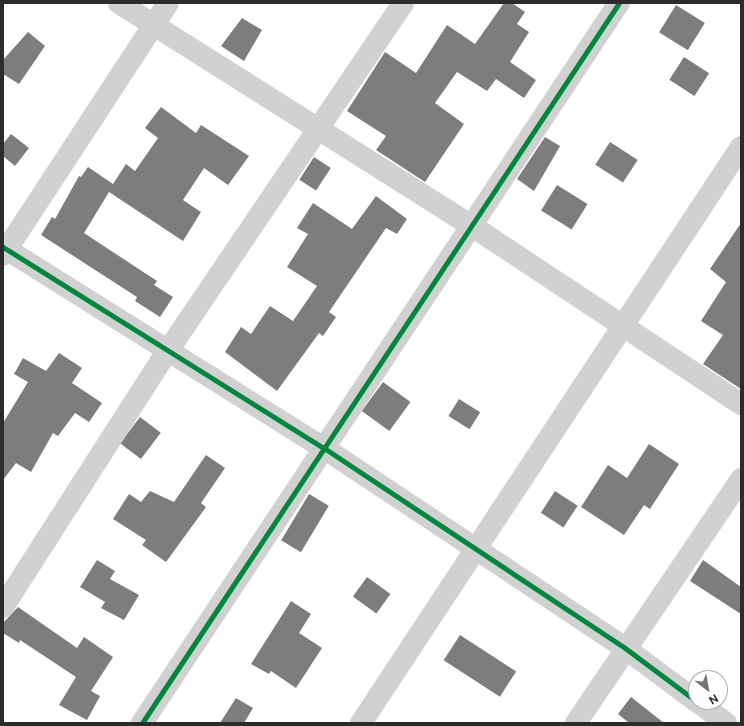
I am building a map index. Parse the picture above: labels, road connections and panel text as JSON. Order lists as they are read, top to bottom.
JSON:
{
  "north": "bottom right"
}
